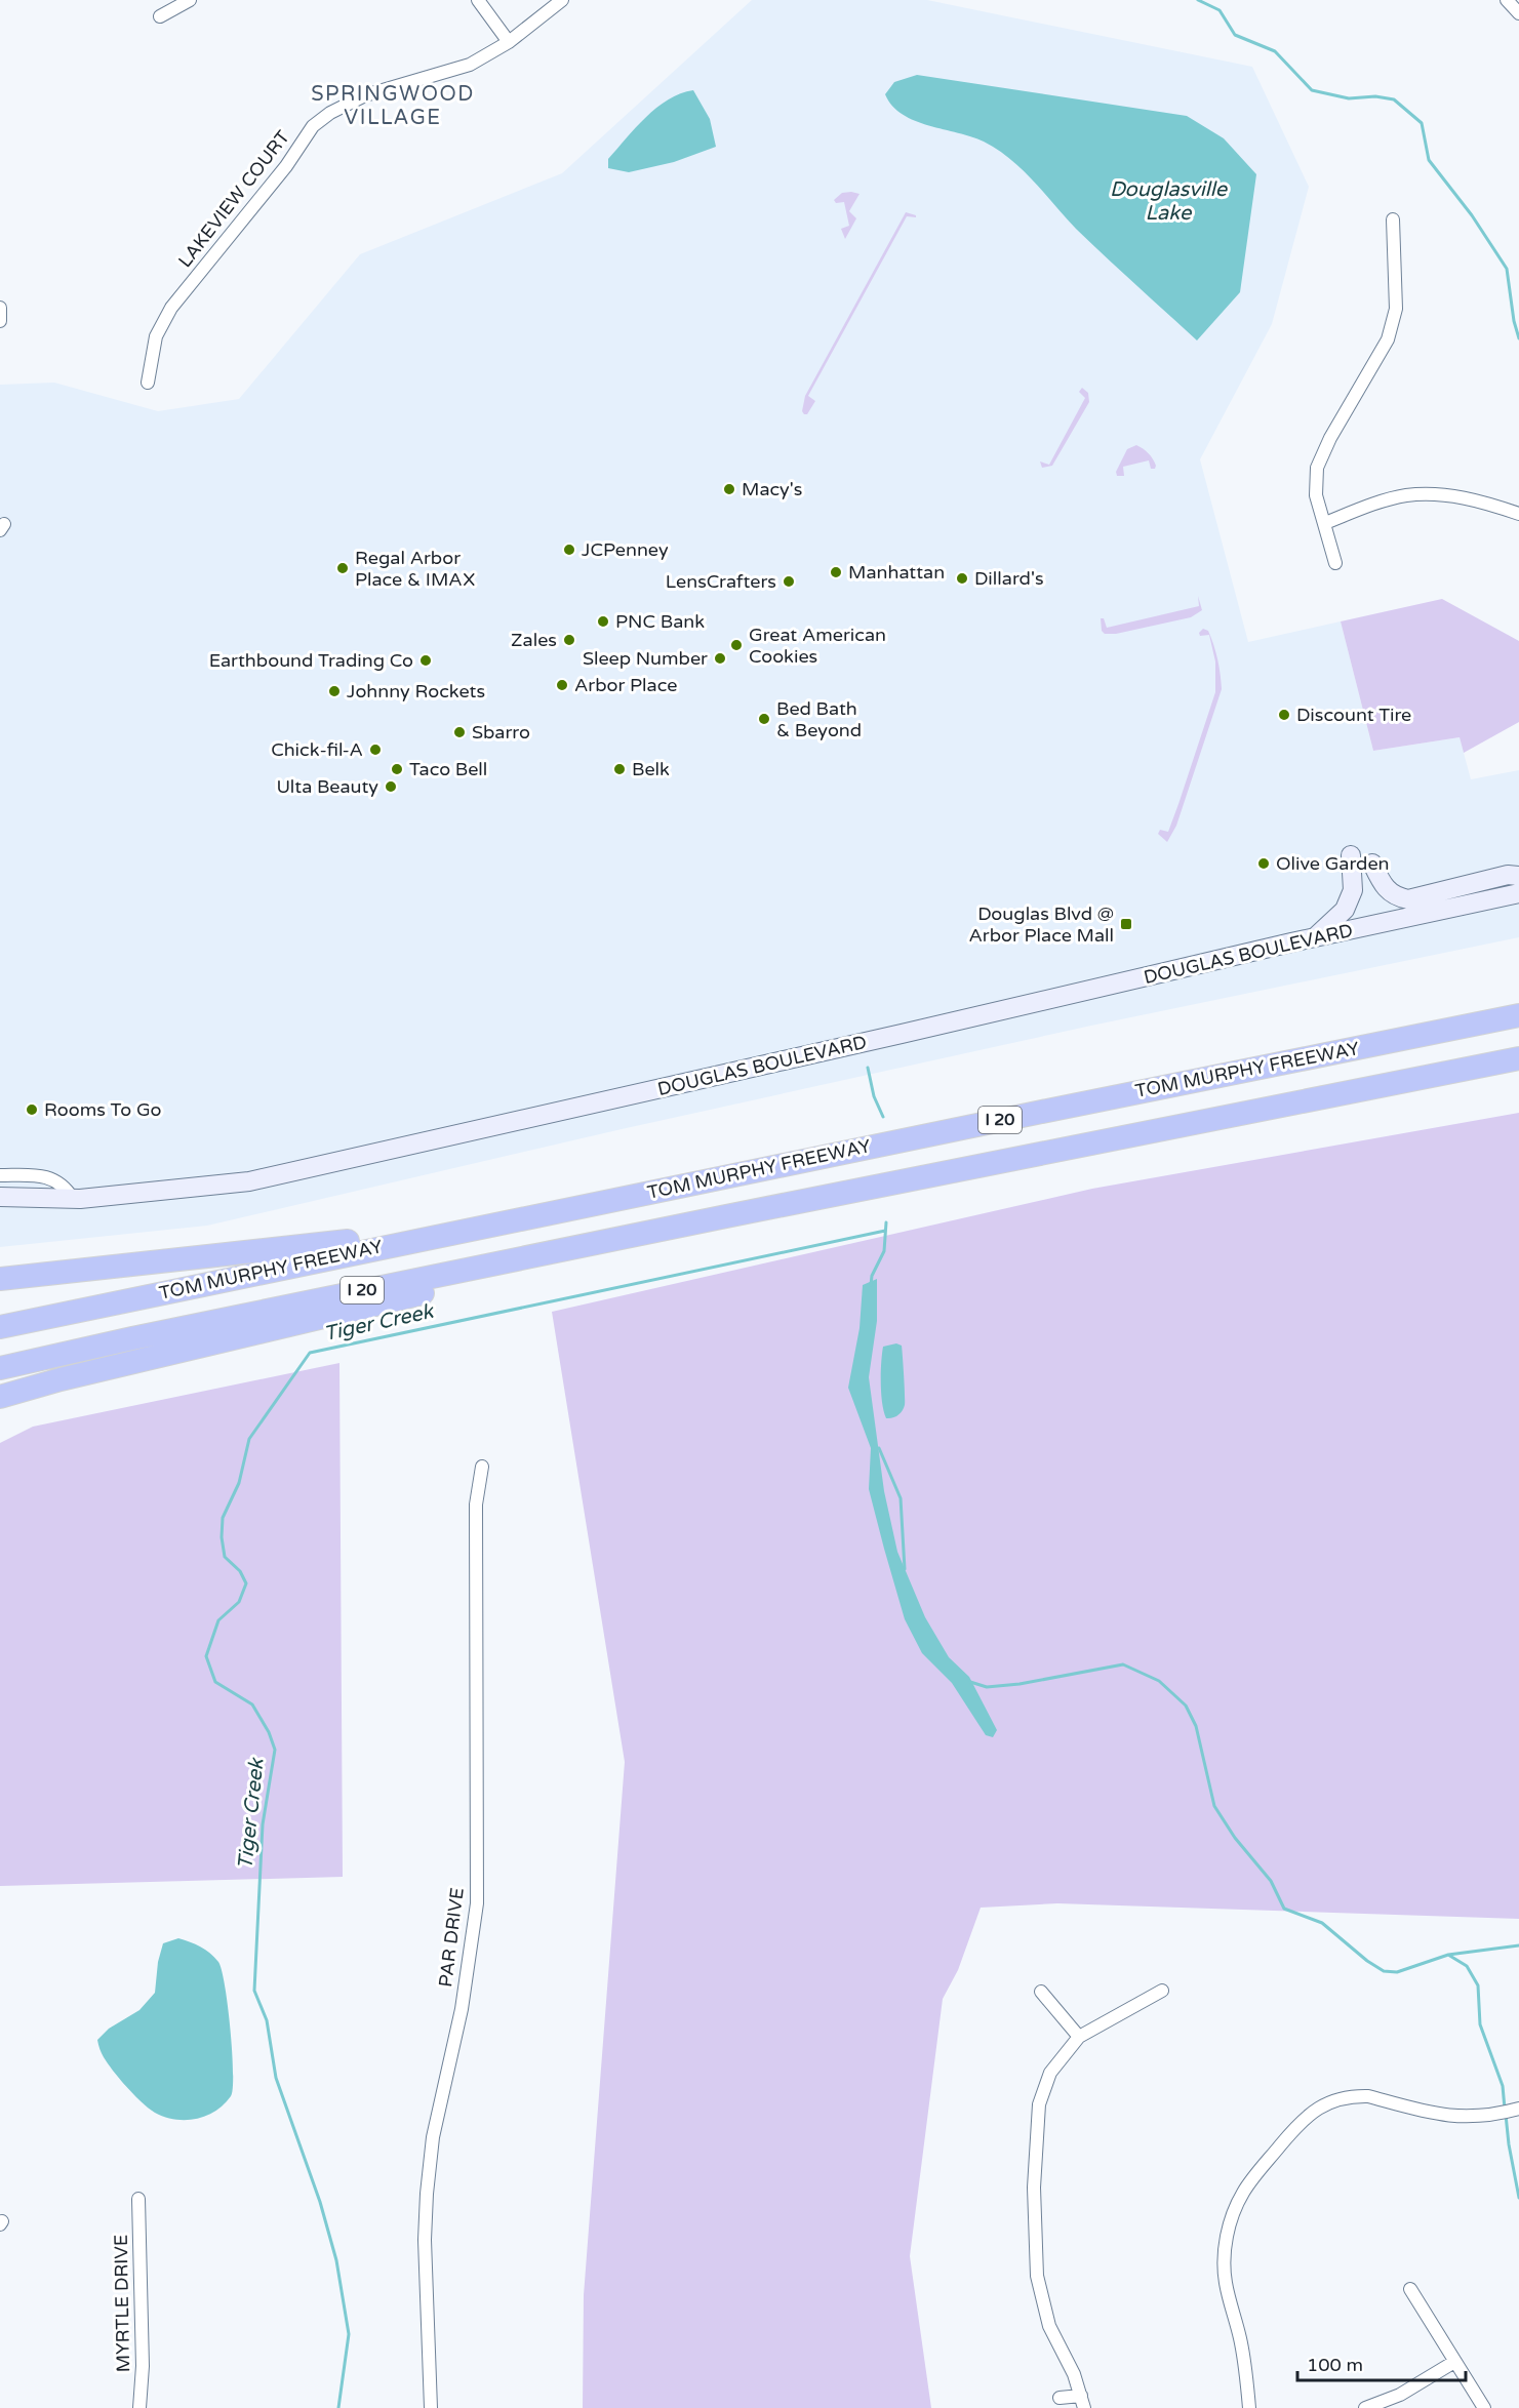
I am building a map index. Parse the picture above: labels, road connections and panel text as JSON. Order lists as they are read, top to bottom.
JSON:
{
  "streets": {
    "highway": ["TOM MURPHY FREEWAY", "I 20"],
    "main road": ["DOUGLAS BOULEVARD"],
    "street": ["LAKEVIEW COURT", "PAR DRIVE", "MYRTLE DRIVE"]
  },
  "districts": ["SPRINGWOOD VILLAGE"],
  "water": ["Douglasville Lake", "Tiger Creek"],
  "places": {
    "other": [
      "Macy's",
      "JCPenney",
      "Regal Arbor Place & IMAX",
      "Manhattan",
      "Dillard's",
      "LensCrafters",
      "PNC Bank",
      "Zales",
      "Great American Cookies",
      "Sleep Number",
      "Earthbound Trading Co",
      "Arbor Place",
      "Johnny Rockets",
      "Discount Tire",
      "Bed Bath & Beyond",
      "Sbarro",
      "Chick-fil-A",
      "Taco Bell",
      "Belk",
      "Ulta Beauty",
      "Olive Garden",
      "Rooms To Go"
    ],
    "transit": ["Douglas Blvd @ Arbor Place Mall"]
  },
  "scale_bar": "100 m"
}
